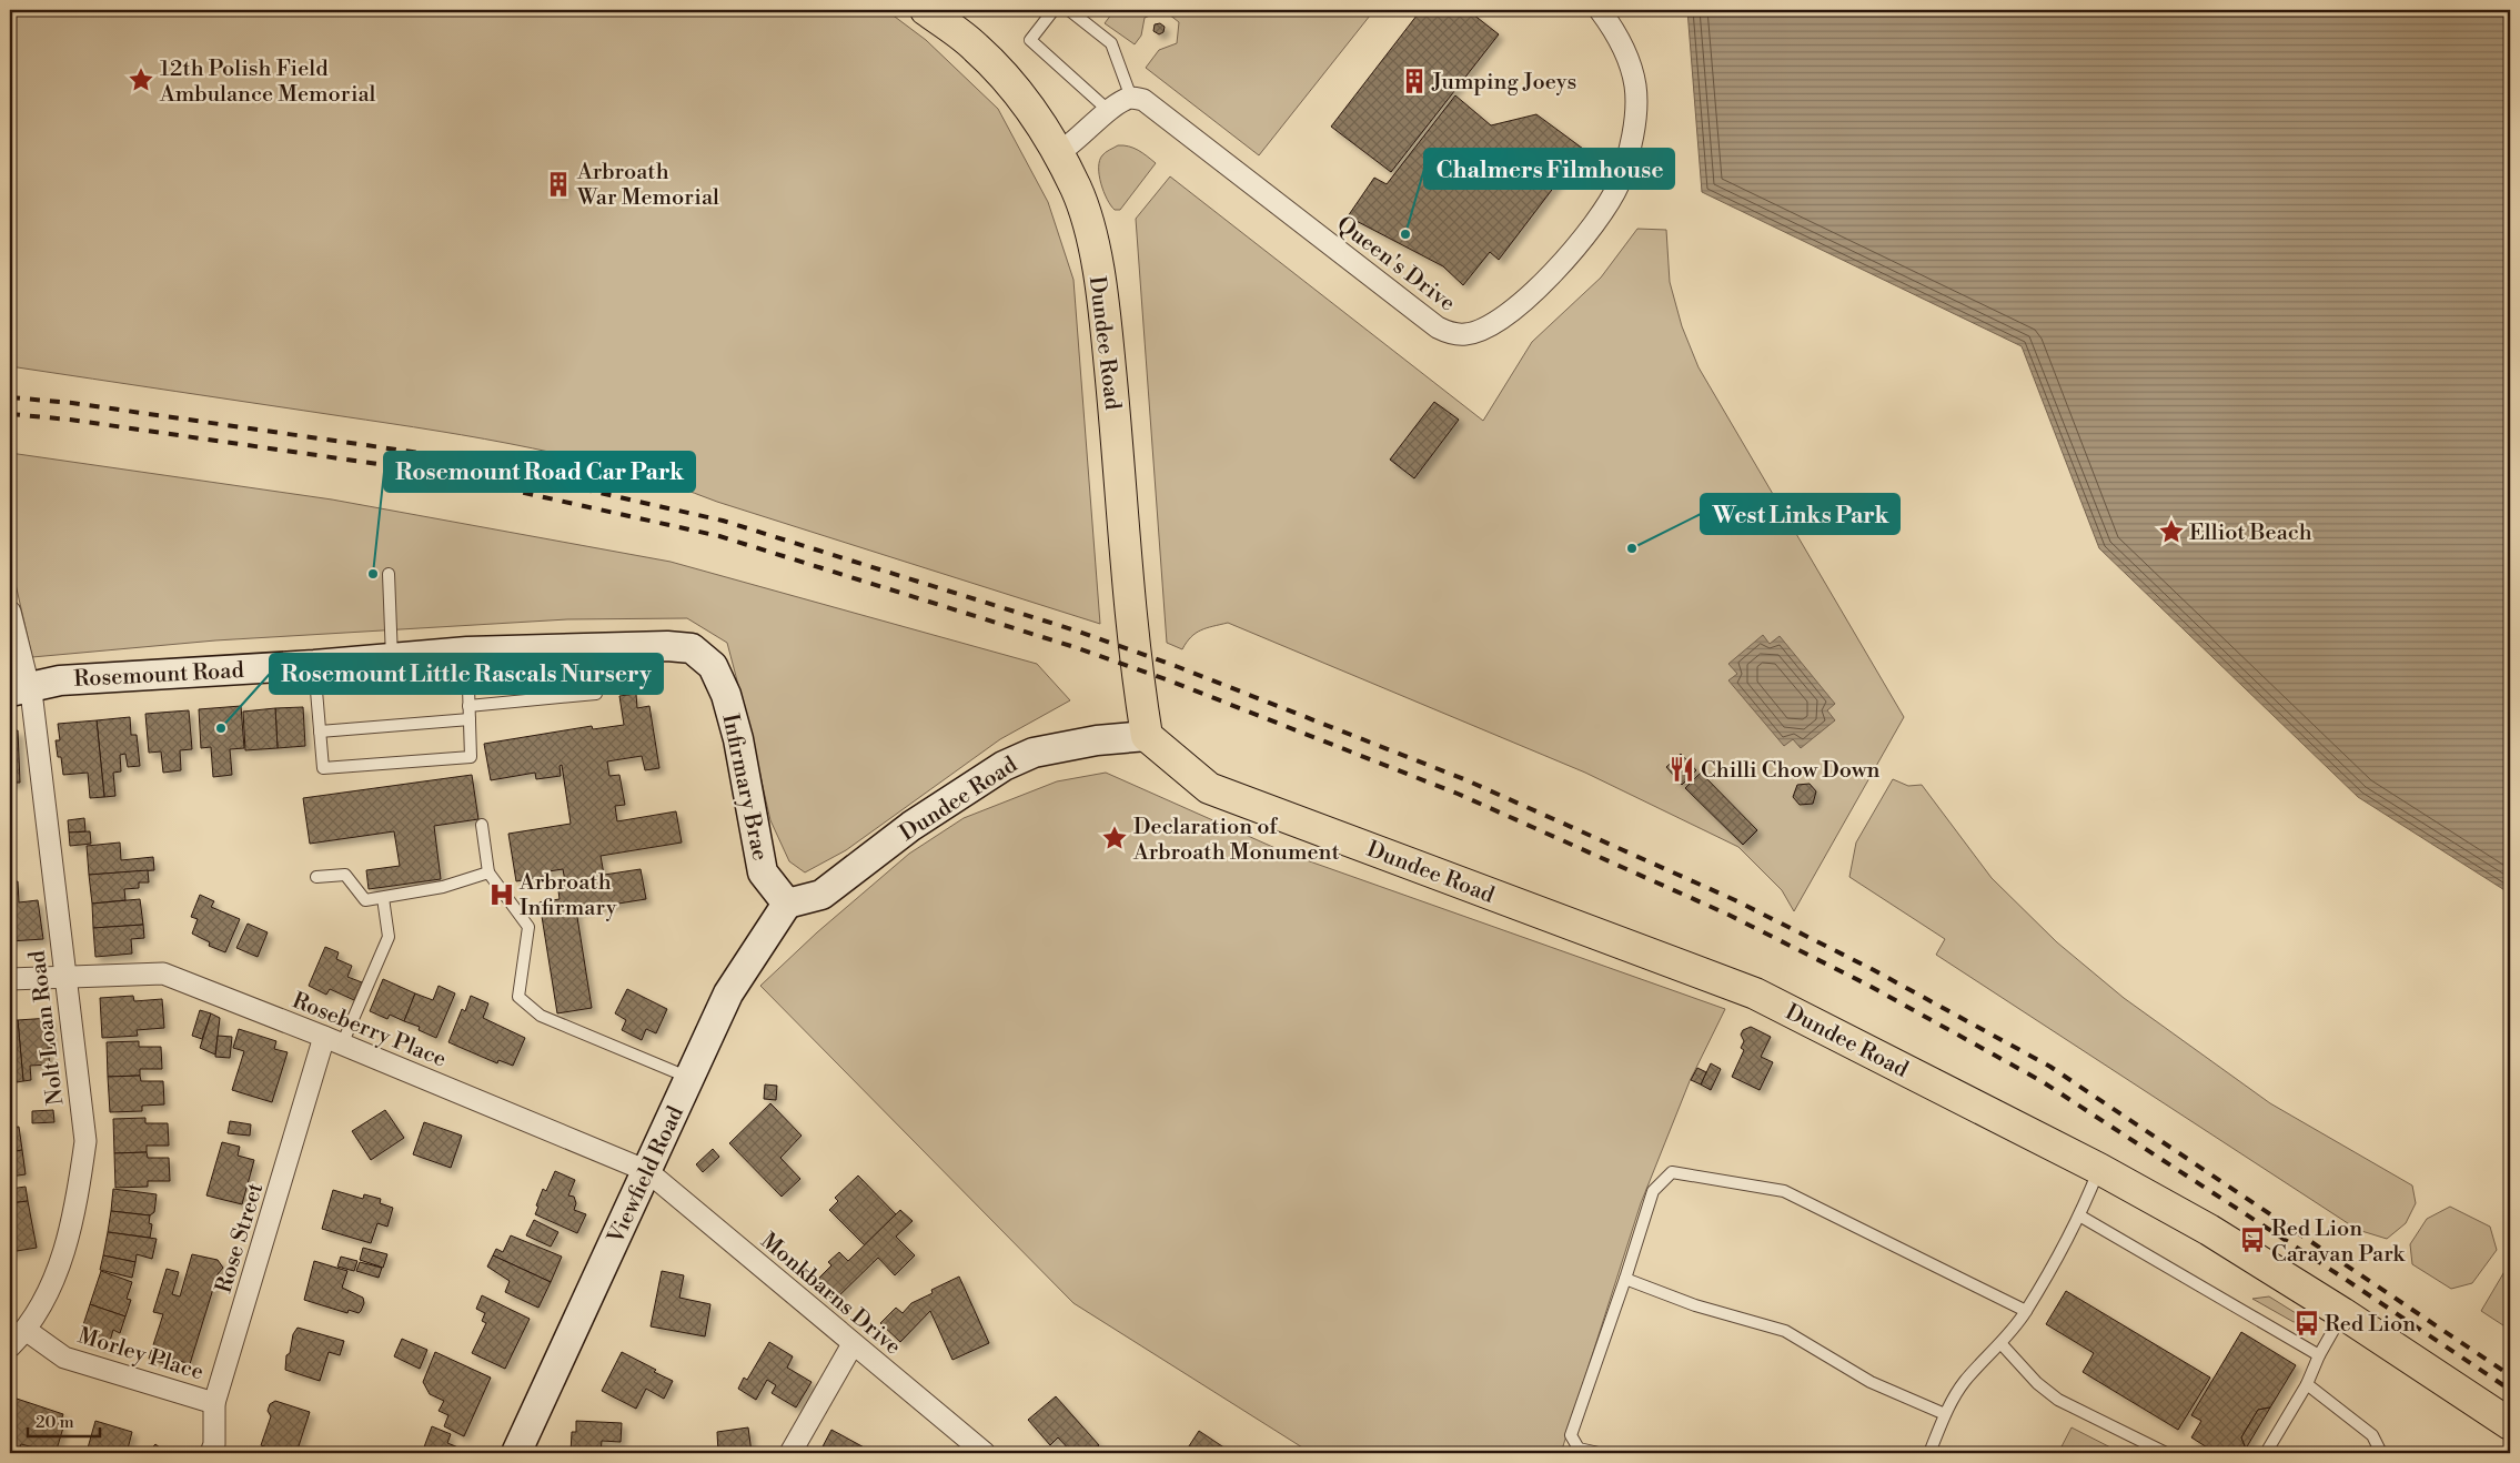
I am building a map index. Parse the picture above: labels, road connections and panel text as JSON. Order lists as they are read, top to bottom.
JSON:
{
  "streets": {
    "main road": [
      "Dundee Road",
      "Rosemount Road",
      "Infirmary Brae",
      "Viewfield Road"
    ],
    "street": [
      "Queen's Drive",
      "Nolt Loan Road",
      "Roseberry Place",
      "Rose Street",
      "Monkbarns Drive",
      "Morley Place"
    ]
  },
  "crossings": [
    ["Dundee Road", "Infirmary Brae"],
    ["Dundee Road", "Viewfield Road"],
    ["Rosemount Road", "Infirmary Brae"],
    ["Rosemount Road", "Nolt Loan Road"],
    ["Infirmary Brae", "Viewfield Road"],
    ["Nolt Loan Road", "Roseberry Place"],
    ["Nolt Loan Road", "Morley Place"],
    ["Roseberry Place", "Viewfield Road"],
    ["Roseberry Place", "Rose Street"],
    ["Roseberry Place", "Monkbarns Drive"],
    ["Viewfield Road", "Monkbarns Drive"],
    ["Rose Street", "Morley Place"]
  ],
  "places": {
    "place": ["12th Polish Field Ambulance Memorial", "Elliot Beach", "Declaration of Arbroath Monument"],
    "building": ["Jumping Joeys", "Arbroath War Memorial"],
    "other": [
      "Chalmers Filmhouse",
      "West Links Park",
      "Rosemount Road Car Park",
      "Rosemount Little Rascals Nursery"
    ],
    "restaurant": ["Chilli Chow Down"],
    "hospital": ["Arbroath Infirmary"],
    "bus stop": ["Red Lion Caravan Park", "Red Lion"]
  },
  "scale_bar": "20 m"
}
